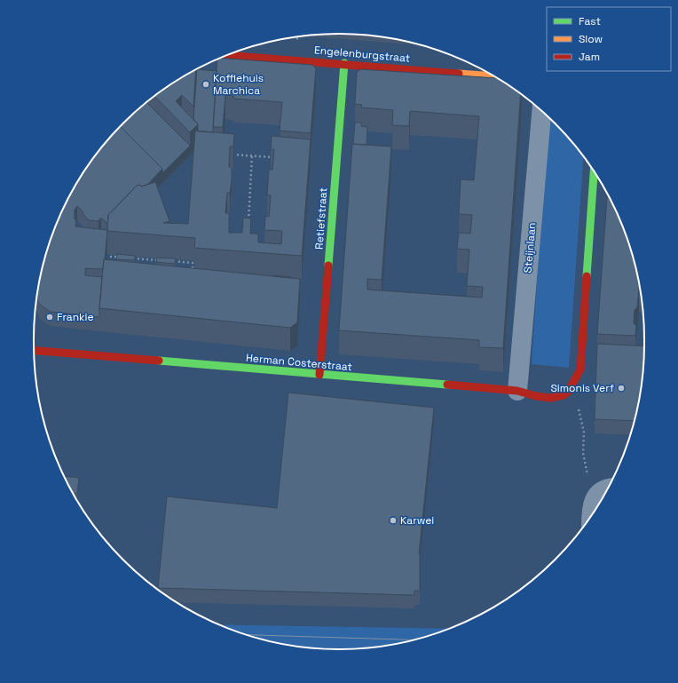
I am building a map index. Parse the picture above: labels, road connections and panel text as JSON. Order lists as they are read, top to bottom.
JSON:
{
  "streets": {
    "street": [
      "Engelenburgstraat",
      "Retiefstraat",
      "Steijnlaan",
      "Herman Costerstraat"
    ]
  },
  "crossings": [
    ["Engelenburgstraat", "Retiefstraat"],
    ["Retiefstraat", "Herman Costerstraat"],
    ["Steijnlaan", "Herman Costerstraat"]
  ],
  "places": [
    "Koffiehuis Marchica",
    "Frankie",
    "Simonis Verf",
    "Karwei"
  ],
  "legend": ["Fast", "Slow", "Jam"]
}
